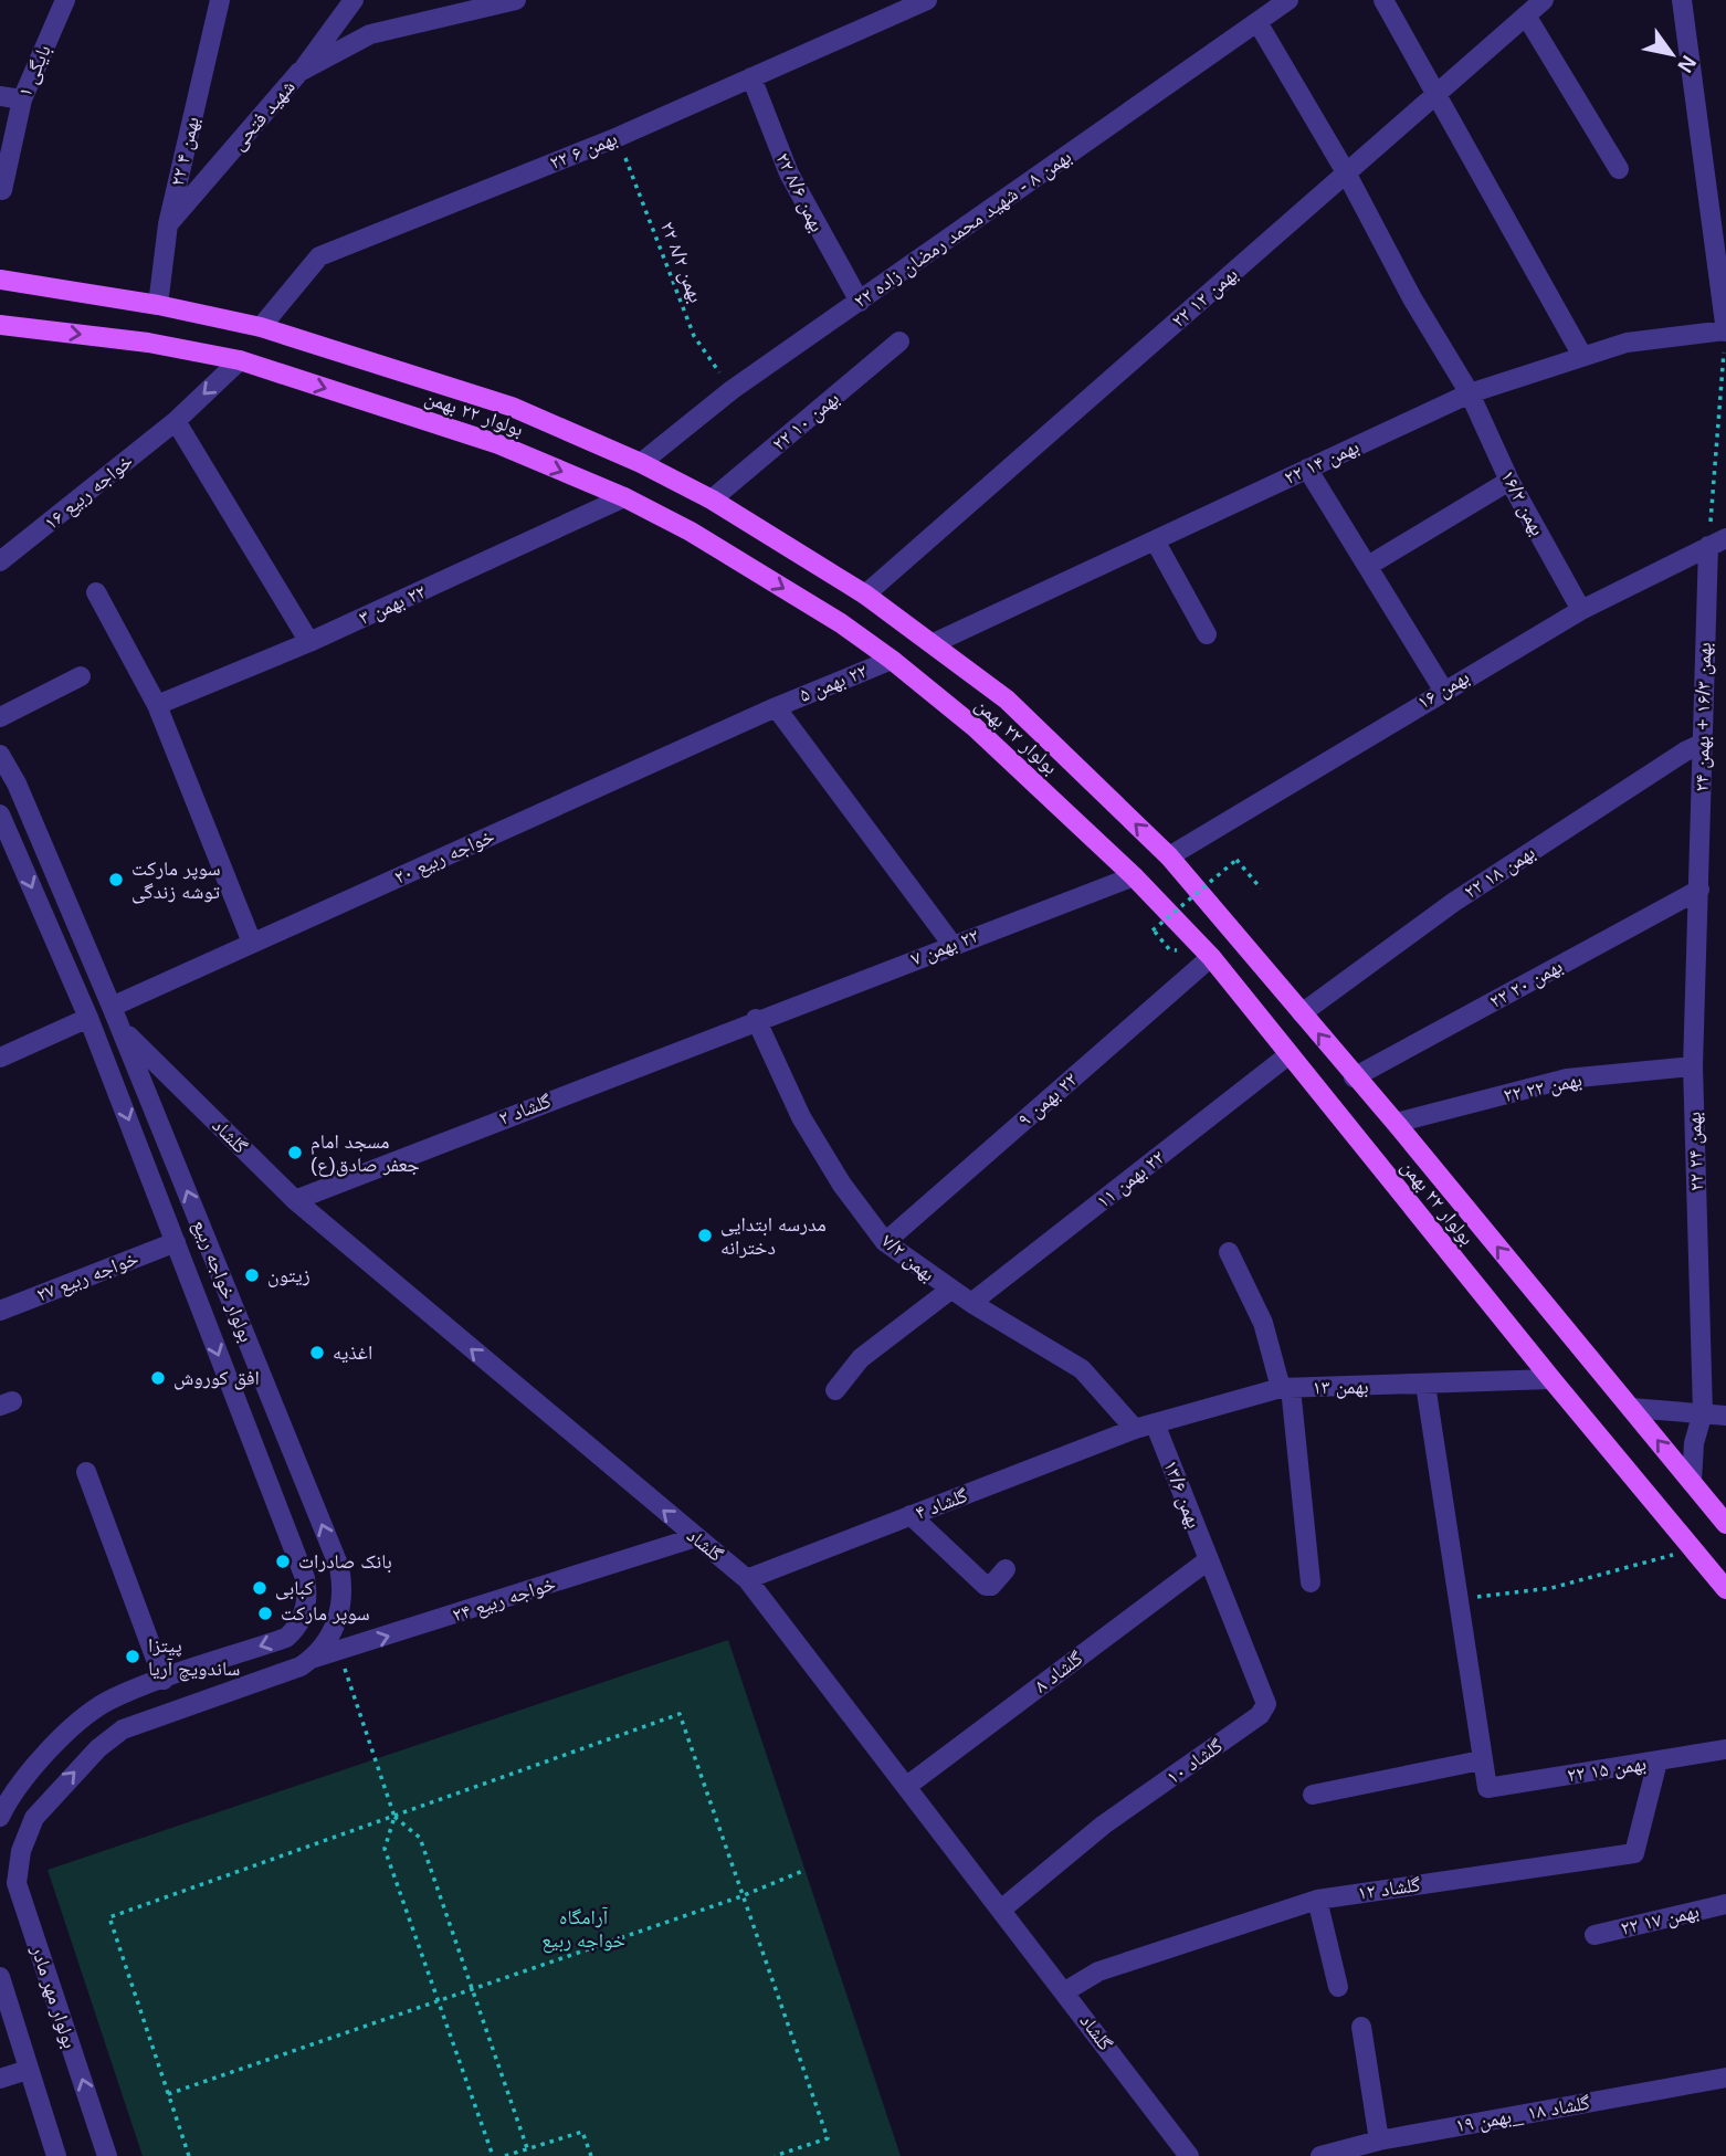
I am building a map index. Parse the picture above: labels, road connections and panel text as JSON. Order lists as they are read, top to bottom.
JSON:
{
  "streets": {
    "main road": ["بولوار ۲۲ بهمن"],
    "street": [
      "بایگی ۱",
      "شهید فتحی",
      "۲۲ بهمن ۶",
      "۲۲ بهمن ۴",
      "۲۲ بهمن ۸/۶",
      "۲۲ بهمن ۸ - شهید محمد رمضان زاده",
      "۲۲ بهمن ۱۲",
      "۲۲ بهمن ۱۰",
      "۲۲ بهمن ۱۴",
      "خواجه ربیع ۱۶",
      "بهمن ۱۶/۲",
      "٢٢ بهمن ۳",
      "٢٢ بهمن ۵",
      "بهمن ۱۶",
      "بهمن ۱۶/۳ + بهمن ۲۴",
      "خواجه ربیع ۲۰",
      "۲۲ بهمن ۱۸",
      "٢٢ بهمن ٧",
      "۲۲ بهمن ۲۰",
      "۲۲ بهمن ۲۲",
      "٢٢ بهمن ۹",
      "گلشاد ۲",
      "گلشاد",
      "۲۲ بهمن ۲۴",
      "٢٢ بهمن ١١",
      "بهمن ۷/۲",
      "خواجه ربیع ۲۷",
      "بولوار خواجه ربیع",
      "بهمن ۱۳",
      "بهمن ۱۳/۶",
      "گلشاد ۴",
      "خواجه ربیع ۲۴",
      "گلشاد ۸",
      "گلشاد ۱۰",
      "۲۲ بهمن ۱۵",
      "گلشاد ۱۲",
      "۲۲ بهمن ۱۷",
      "بولوار مهر مادر",
      "گلشاد ۱۸ _بهمن ۱۹"
    ],
    "path": ["۲۲ بهمن ۸/۲"]
  },
  "crossings": [
    ["شهید فتحی", "۲۲ بهمن ۴"],
    ["۲۲ بهمن ۶", "۲۲ بهمن ۸/۶"],
    ["۲۲ بهمن ۶", "۲۲ بهمن ۸/۲"],
    ["۲۲ بهمن ۶", "بولوار ۲۲ بهمن"],
    ["۲۲ بهمن ۴", "بولوار ۲۲ بهمن"],
    ["۲۲ بهمن ۸/۶", "۲۲ بهمن ۸ - شهید محمد رمضان زاده"],
    ["۲۲ بهمن ۸ - شهید محمد رمضان زاده", "۲۲ بهمن ۸/۲"],
    ["۲۲ بهمن ۸ - شهید محمد رمضان زاده", "بولوار ۲۲ بهمن"],
    ["۲۲ بهمن ۸ - شهید محمد رمضان زاده", "بهمن ۱۶/۲"],
    ["۲۲ بهمن ۱۲", "بولوار ۲۲ بهمن"],
    ["۲۲ بهمن ۱۲", "بهمن ۱۶/۲"],
    ["بولوار ۲۲ بهمن", "۲۲ بهمن ۱۰"],
    ["بولوار ۲۲ بهمن", "۲۲ بهمن ۱۴"],
    ["بولوار ۲۲ بهمن", "خواجه ربیع ۱۶"],
    ["بولوار ۲۲ بهمن", "٢٢ بهمن ۳"],
    ["بولوار ۲۲ بهمن", "٢٢ بهمن ۵"],
    ["بولوار ۲۲ بهمن", "بهمن ۱۶"],
    ["بولوار ۲۲ بهمن", "۲۲ بهمن ۱۸"],
    ["بولوار ۲۲ بهمن", "٢٢ بهمن ٧"],
    ["بولوار ۲۲ بهمن", "۲۲ بهمن ۲۰"],
    ["بولوار ۲۲ بهمن", "۲۲ بهمن ۲۲"],
    ["بولوار ۲۲ بهمن", "٢٢ بهمن ۹"],
    ["بولوار ۲۲ بهمن", "۲۲ بهمن ۲۴"],
    ["بولوار ۲۲ بهمن", "٢٢ بهمن ١١"],
    ["بولوار ۲۲ بهمن", "بهمن ۱۳"],
    ["۲۲ بهمن ۱۴", "بهمن ۱۶/۲"],
    ["بهمن ۱۶/۲", "بهمن ۱۶"],
    ["٢٢ بهمن ۵", "خواجه ربیع ۲۰"],
    ["بهمن ۱۶", "بهمن ۱۶/۳ + بهمن ۲۴"],
    ["بهمن ۱۶/۳ + بهمن ۲۴", "۲۲ بهمن ۱۸"],
    ["بهمن ۱۶/۳ + بهمن ۲۴", "۲۲ بهمن ۲۰"],
    ["بهمن ۱۶/۳ + بهمن ۲۴", "۲۲ بهمن ۲۴"],
    ["خواجه ربیع ۲۰", "بولوار خواجه ربیع"],
    ["٢٢ بهمن ٧", "گلشاد ۲"],
    ["٢٢ بهمن ٧", "بهمن ۷/۲"],
    ["۲۲ بهمن ۲۰", "۲۲ بهمن ۲۴"],
    ["۲۲ بهمن ۲۲", "۲۲ بهمن ۲۴"],
    ["٢٢ بهمن ۹", "بهمن ۷/۲"],
    ["گلشاد ۲", "گلشاد"],
    ["گلشاد ۲", "بهمن ۷/۲"],
    ["گلشاد", "بولوار خواجه ربیع"],
    ["گلشاد", "گلشاد ۴"],
    ["گلشاد", "خواجه ربیع ۲۴"],
    ["گلشاد", "گلشاد ۸"],
    ["گلشاد", "گلشاد ۱۰"],
    ["گلشاد", "گلشاد ۱۲"],
    ["٢٢ بهمن ١١", "بهمن ۷/۲"],
    ["بهمن ۷/۲", "بهمن ۱۳"],
    ["بهمن ۷/۲", "گلشاد ۴"],
    ["خواجه ربیع ۲۷", "بولوار خواجه ربیع"],
    ["بولوار خواجه ربیع", "خواجه ربیع ۲۴"],
    ["بهمن ۱۳", "بهمن ۱۳/۶"],
    ["بهمن ۱۳", "گلشاد ۴"],
    ["بهمن ۱۳/۶", "گلشاد ۸"],
    ["بهمن ۱۳/۶", "گلشاد ۱۰"],
    ["گلشاد ۸", "گلشاد ۱۰"],
    ["۲۲ بهمن ۱۵", "گلشاد ۱۲"]
  ],
  "one_way": ["خواجه ربیع ۲۴"],
  "parks": ["آرامگاه خواجه ربیع"],
  "places": [
    "سوپر مارکت توشه زندگی",
    "مسجد امام جعفر صادق(ع)",
    "مدرسه ابتدایی دخترانه",
    "زیتون",
    "اغذیه",
    "افق کوروش",
    "بانک صادرات",
    "کبابی",
    "سوپر مارکت",
    "پیتزا ساندویچ آریا"
  ],
  "north": "bottom right"
}
